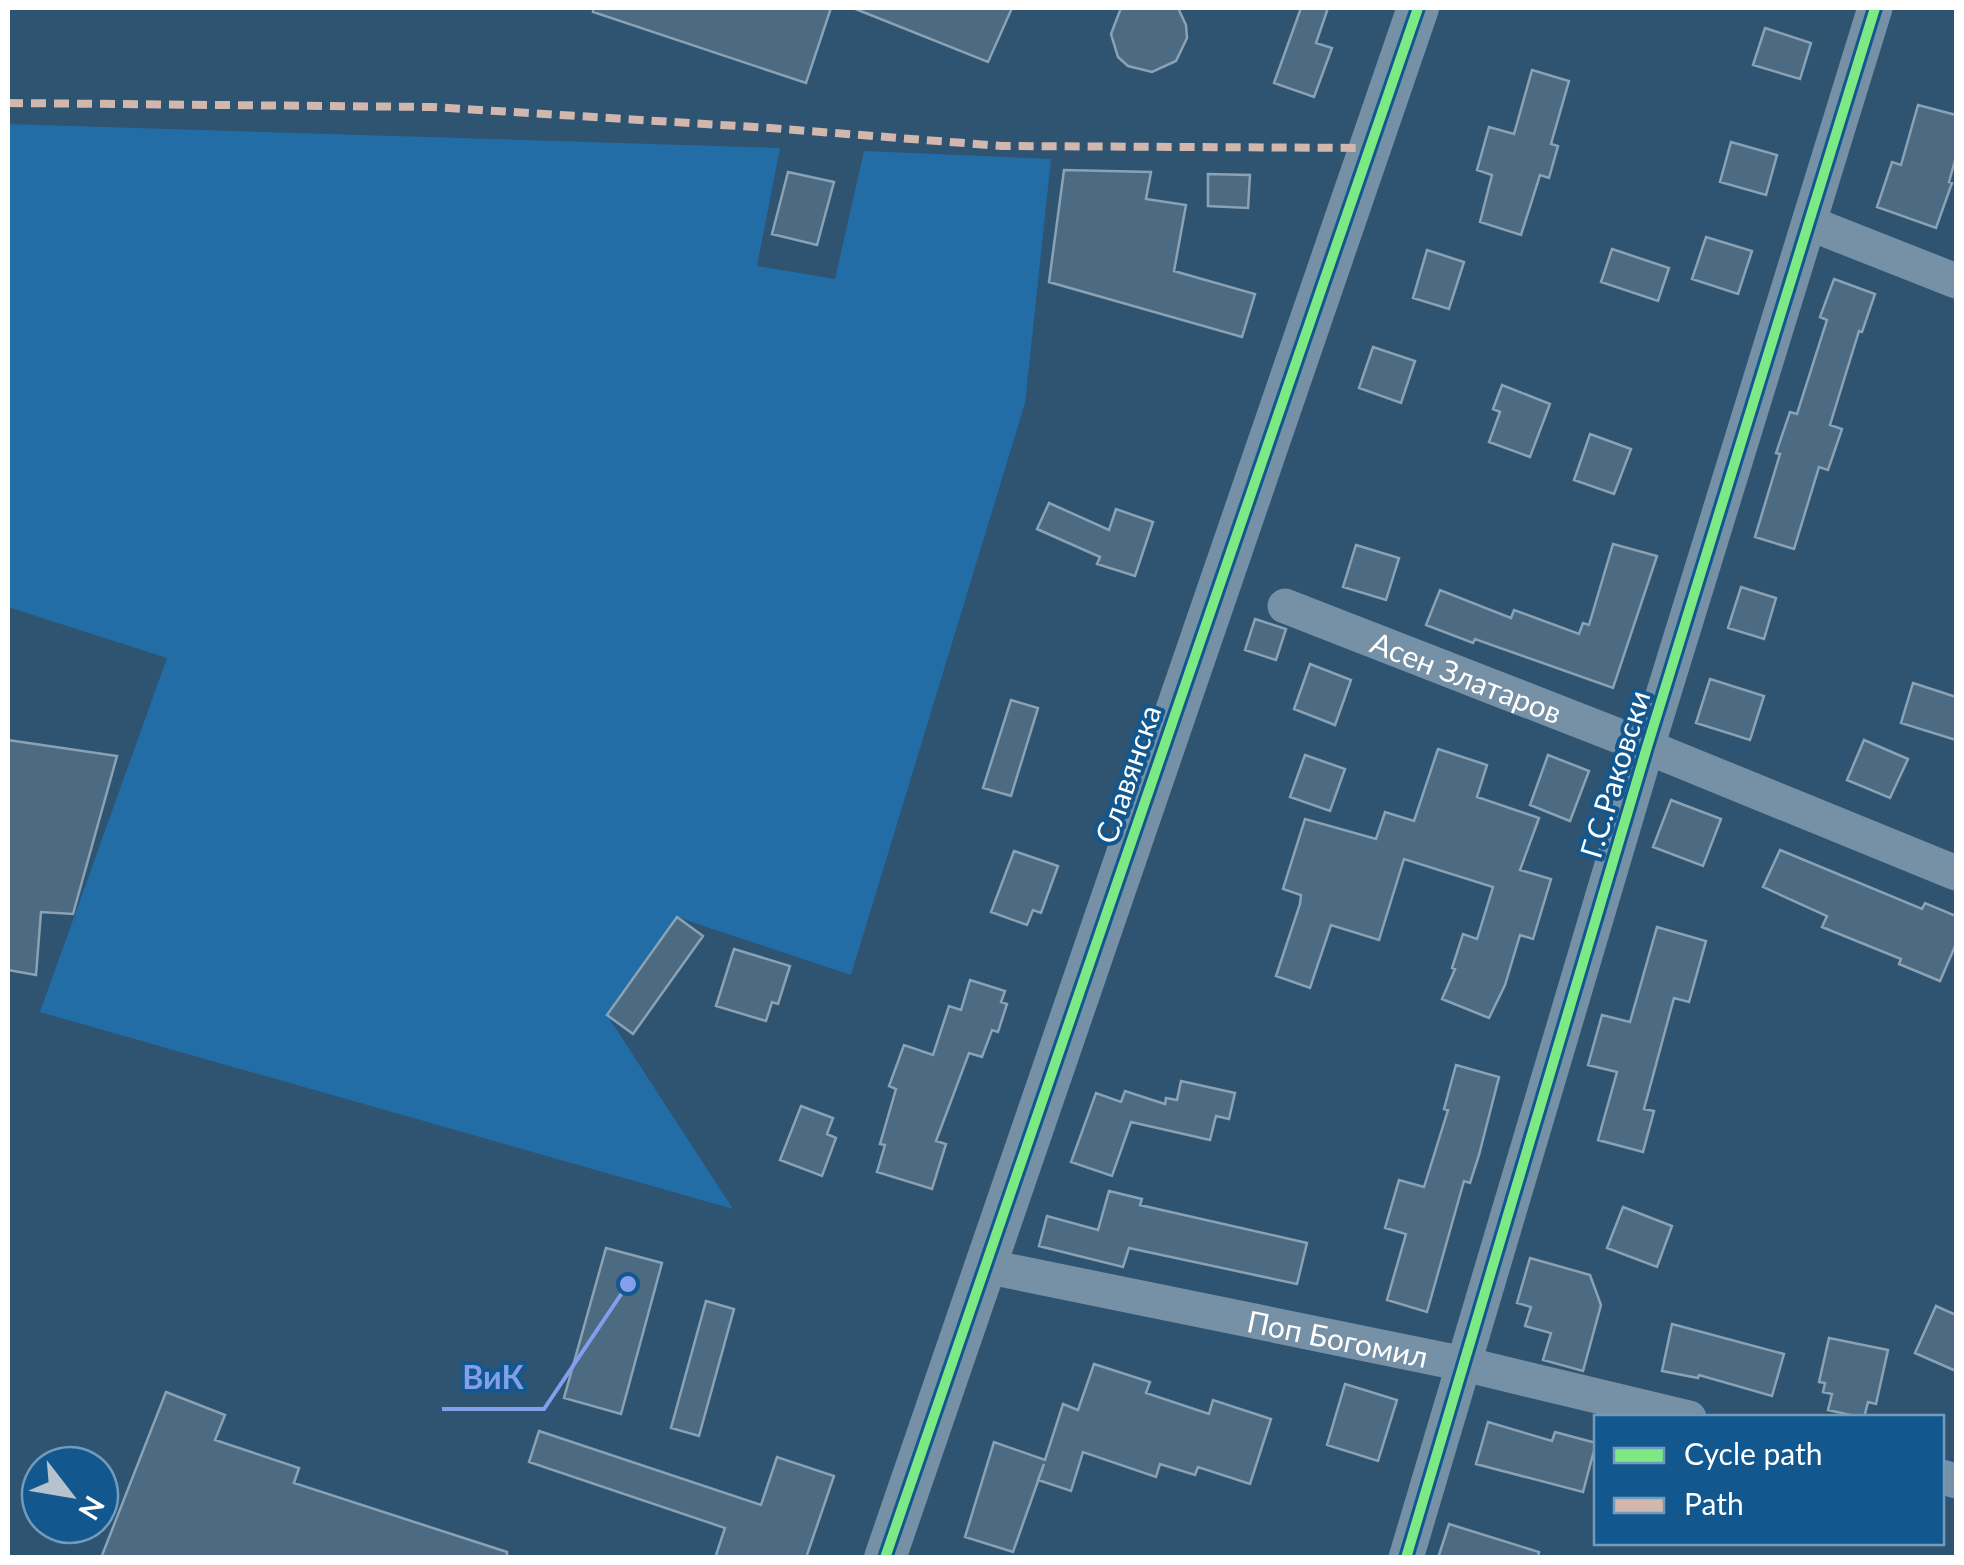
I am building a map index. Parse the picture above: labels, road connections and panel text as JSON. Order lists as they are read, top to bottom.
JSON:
{
  "streets": {
    "street": [
      "Асен Златаров",
      "Славянска",
      "Г.С.Раковски",
      "Поп Богомил"
    ]
  },
  "crossings": [
    ["Асен Златаров", "Г.С.Раковски"],
    ["Славянска", "Поп Богомил"],
    ["Г.С.Раковски", "Поп Богомил"]
  ],
  "places": ["ВиК"],
  "legend": ["Cycle path", "Path"],
  "north": "bottom right"
}
